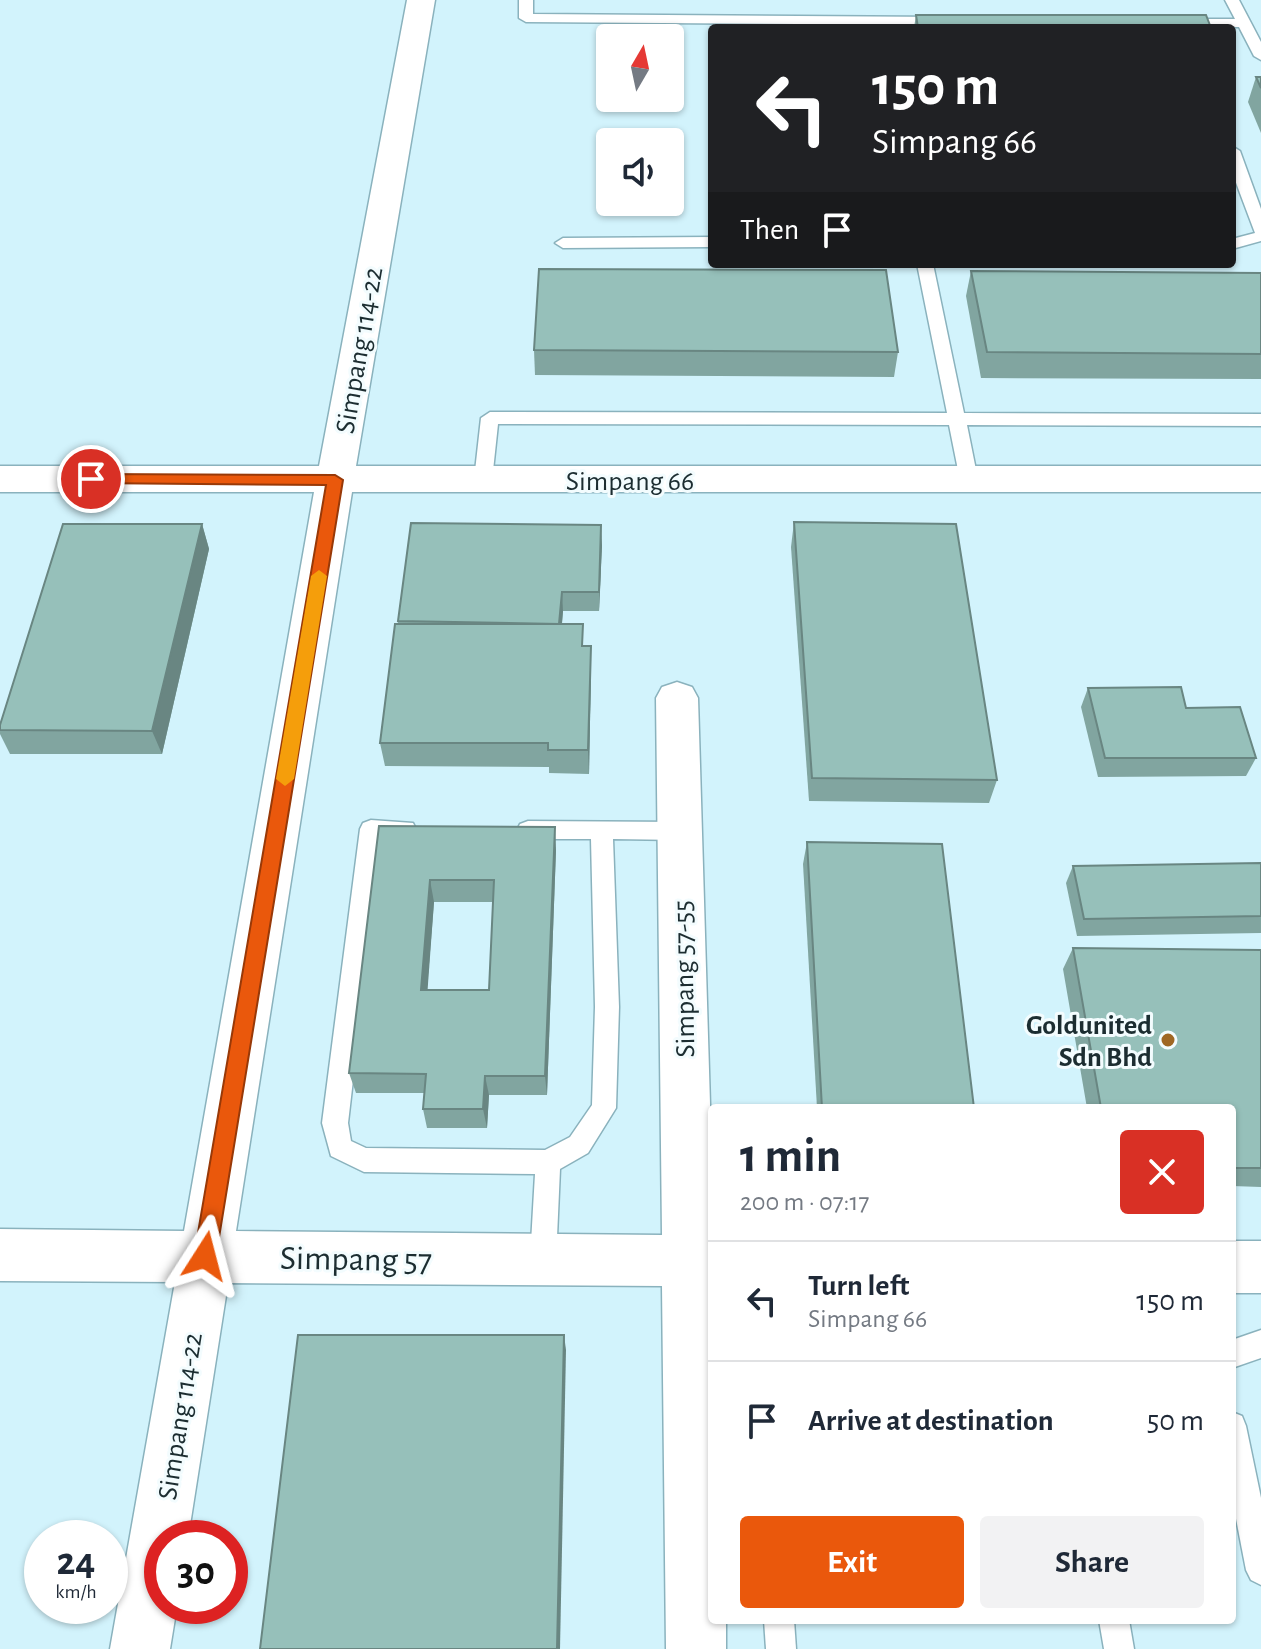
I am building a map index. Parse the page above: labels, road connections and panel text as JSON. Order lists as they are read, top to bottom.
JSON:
{
  "streets": {
    "street": [
      "Simpang 114-22",
      "Simpang 66",
      "Simpang 57-55",
      "Simpang 57"
    ]
  },
  "crossings": [
    ["Simpang 114-22", "Simpang 66"],
    ["Simpang 114-22", "Simpang 57"],
    ["Simpang 57-55", "Simpang 57"]
  ],
  "places": ["Goldunited Sdn Bhd"],
  "north": "top",
  "page": {
    "turn": ["150 m", "Simpang 66"],
    "then": "Then",
    "heading": ["1 min", "200 m · 07:17"],
    "list": [
      {
        "name": "Turn left",
        "note": "Simpang 66",
        "value": "150 m"
      },
      {
        "name": "Arrive at destination",
        "value": "50 m"
      }
    ],
    "buttons": ["Exit", "Share"],
    "speed": "24 km/h",
    "limit": "30"
  }
}
